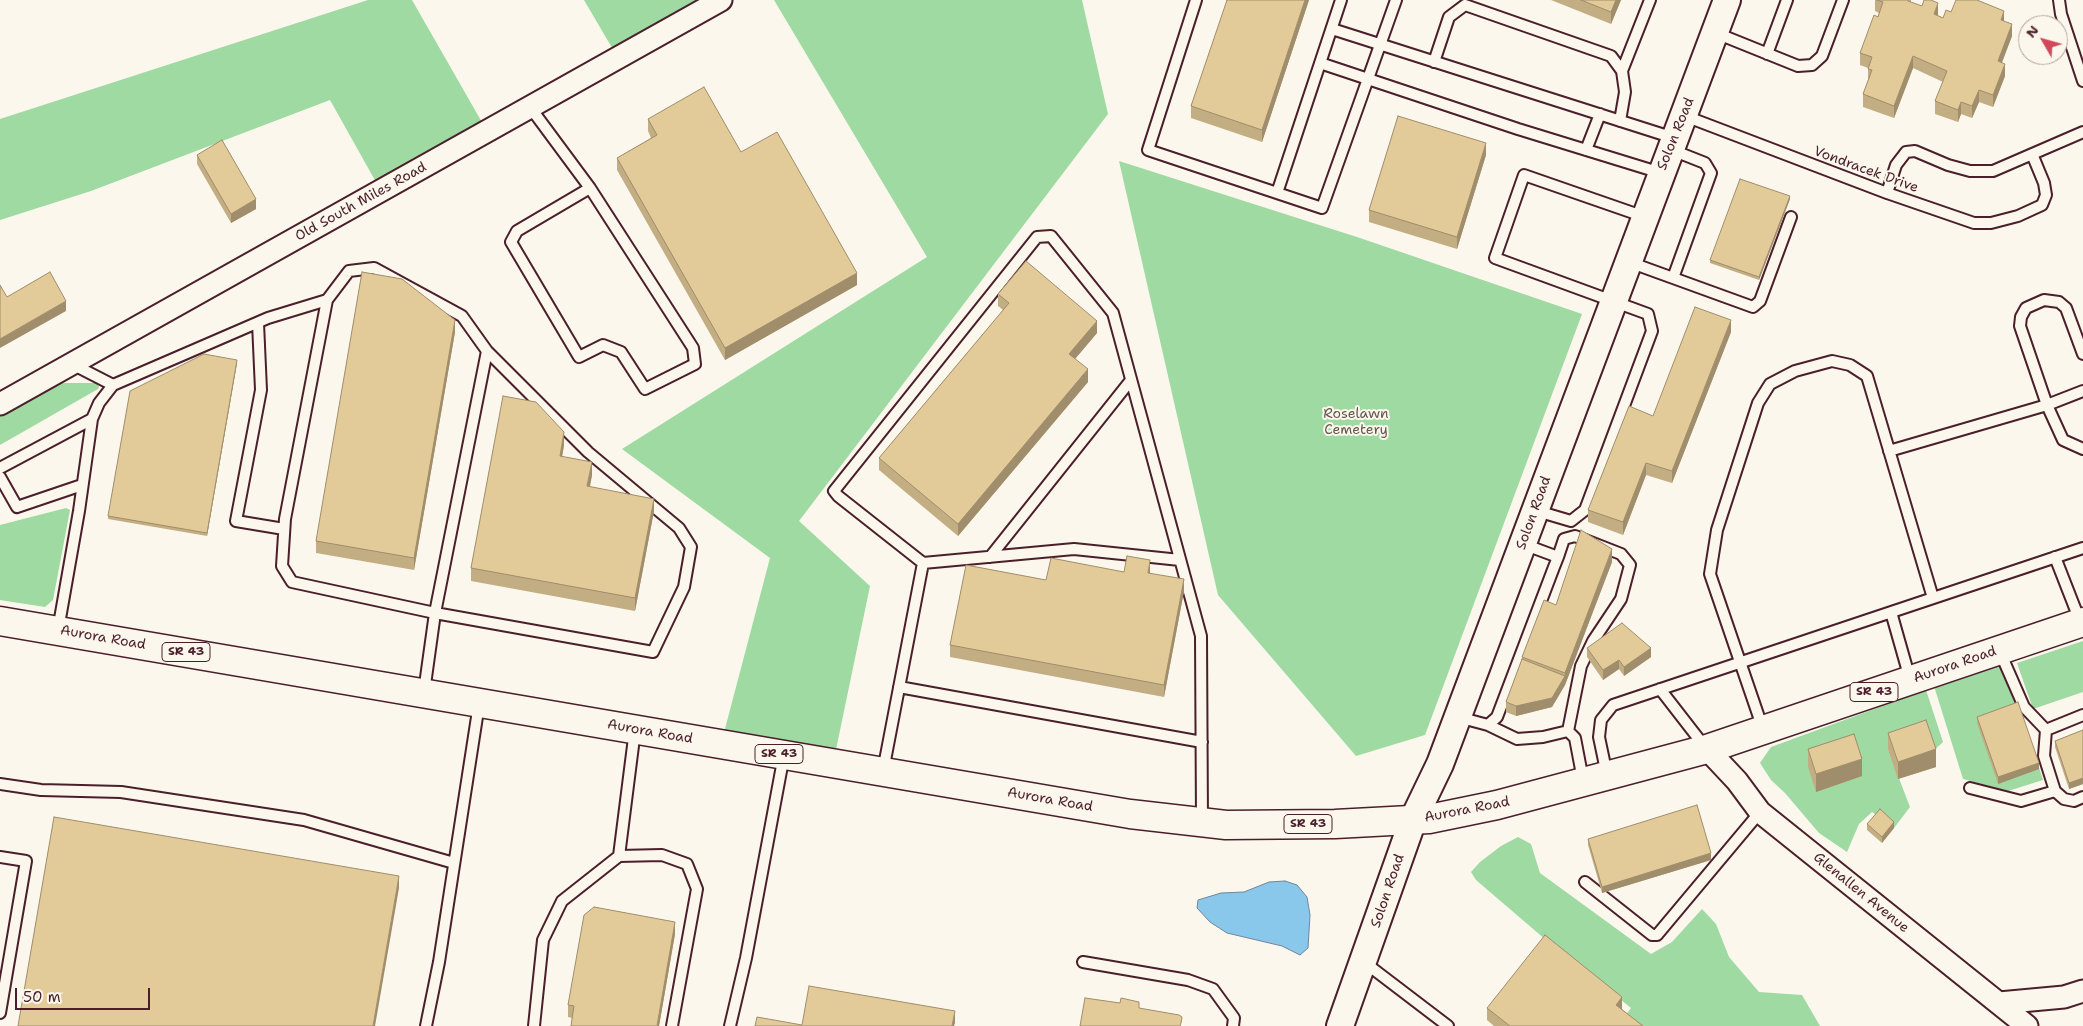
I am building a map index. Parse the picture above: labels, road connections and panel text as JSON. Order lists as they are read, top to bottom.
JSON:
{
  "streets": {
    "main road": ["Aurora Road", "SR 43"],
    "street": ["Solon Road", "Old South Miles Road", "Glenallen Avenue"],
    "lane": ["Vondracek Drive"]
  },
  "crossings": [
    ["Solon Road", "Vondracek Drive"],
    ["Solon Road", "Aurora Road"],
    ["Aurora Road", "Glenallen Avenue"]
  ],
  "parks": ["Roselawn Cemetery"],
  "scale_bar": "50 m",
  "north": "top left"
}
